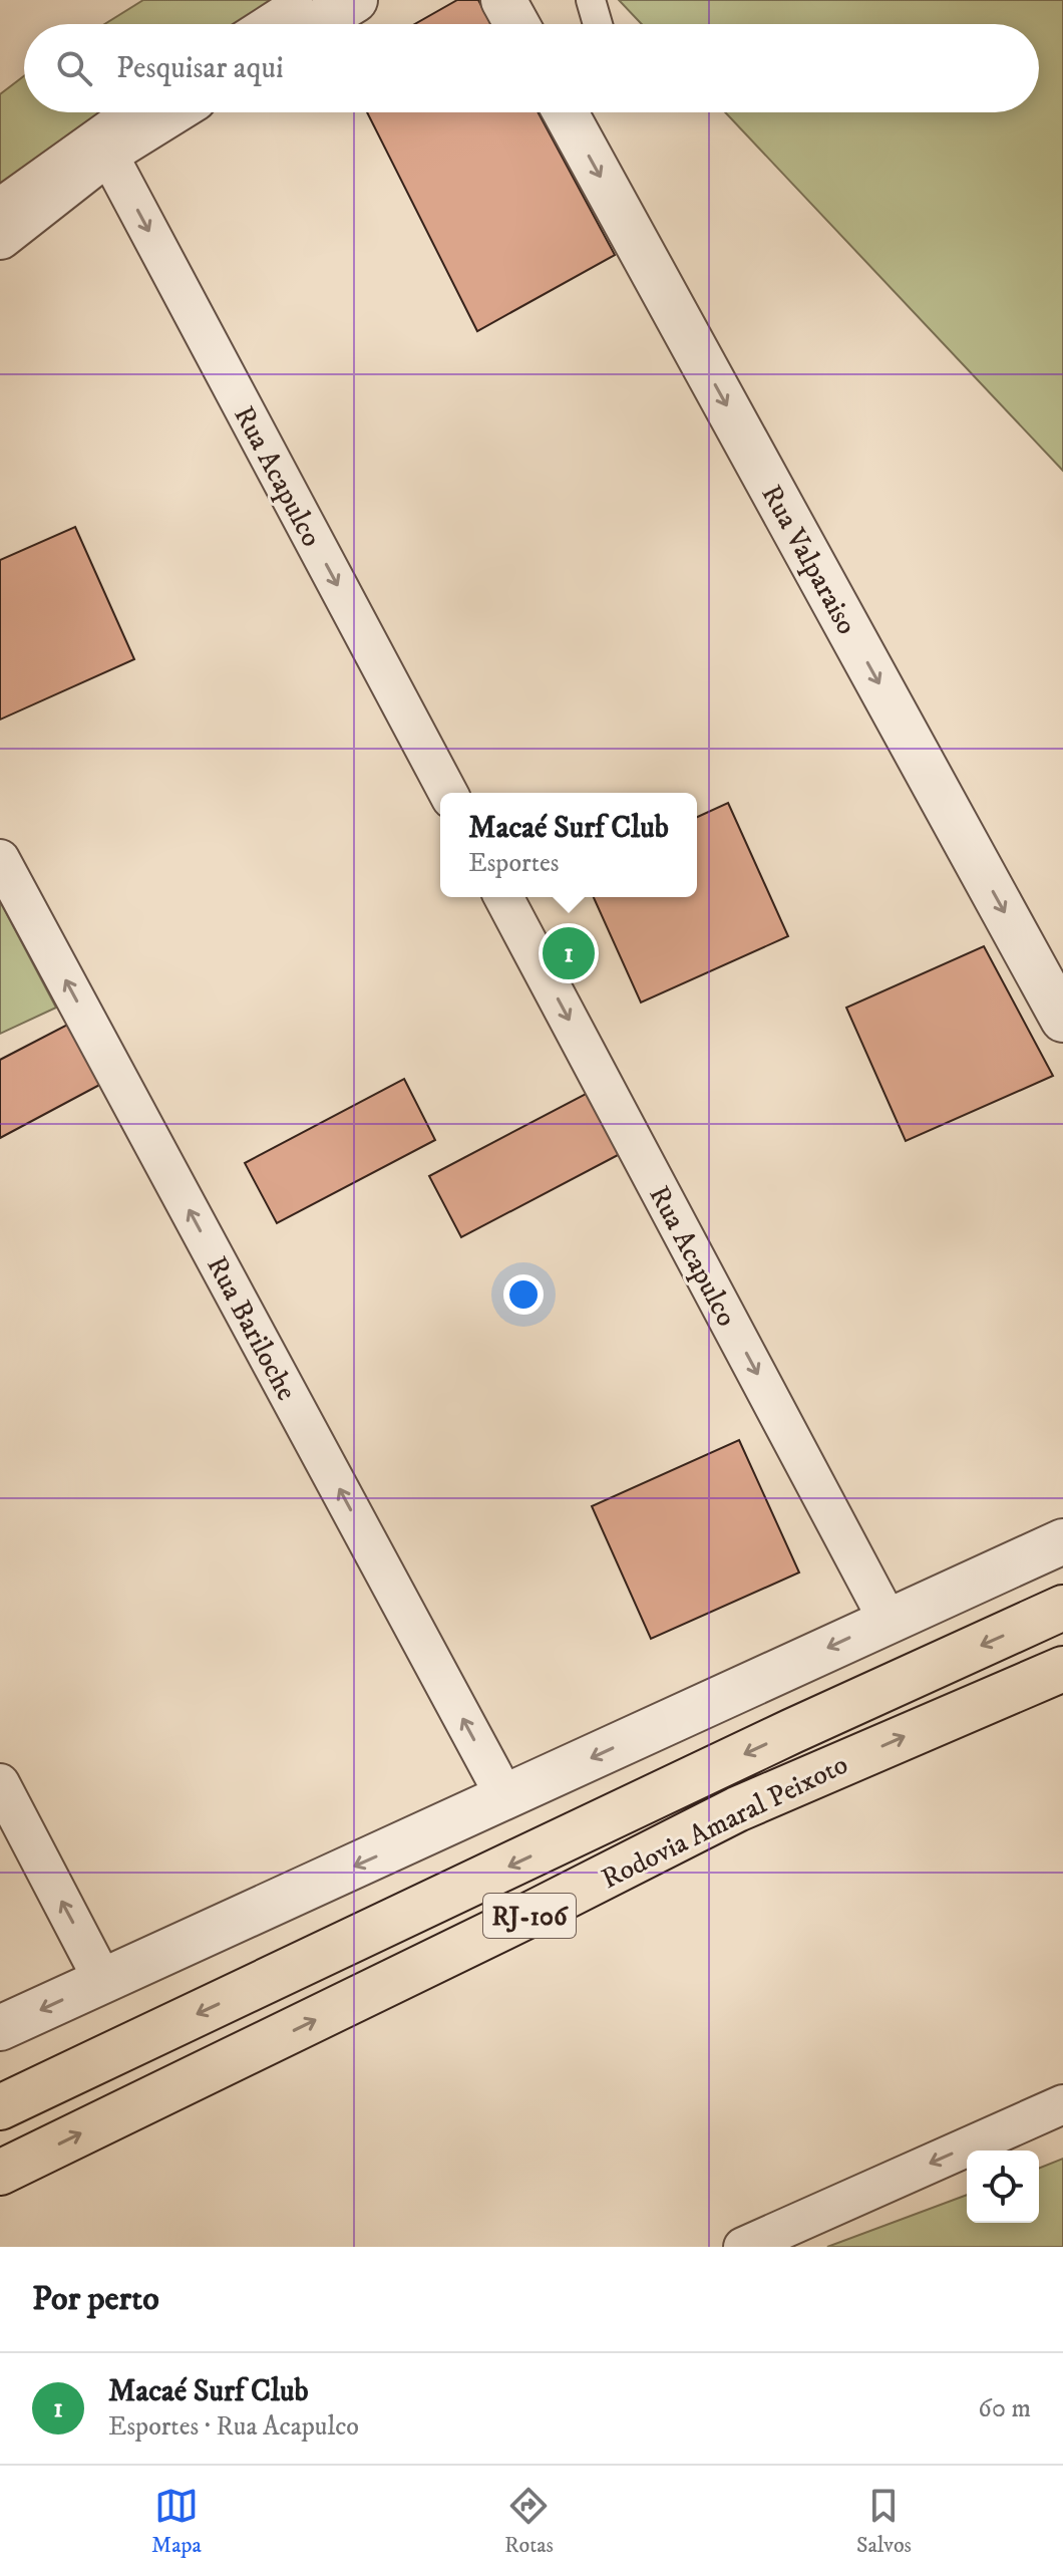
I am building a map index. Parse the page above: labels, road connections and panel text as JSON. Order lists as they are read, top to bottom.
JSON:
{
  "streets": {
    "highway": ["Rodovia Amaral Peixoto", "RJ-106"],
    "street": ["Rua Acapulco", "Rua Valparaiso", "Rua Bariloche"]
  },
  "one_way": ["Rua Acapulco", "Rua Valparaiso", "Rua Bariloche"],
  "page": {
    "search": "Pesquisar aqui",
    "popup": ["Macaé Surf Club", "Esportes"],
    "pins": "1",
    "heading": "Por perto",
    "list": [
      {
        "mark": "1",
        "name": "Macaé Surf Club",
        "note": "Esportes · Rua Acapulco",
        "value": "60 m"
      }
    ],
    "nav": ["Mapa", "Rotas", "Salvos"]
  }
}
